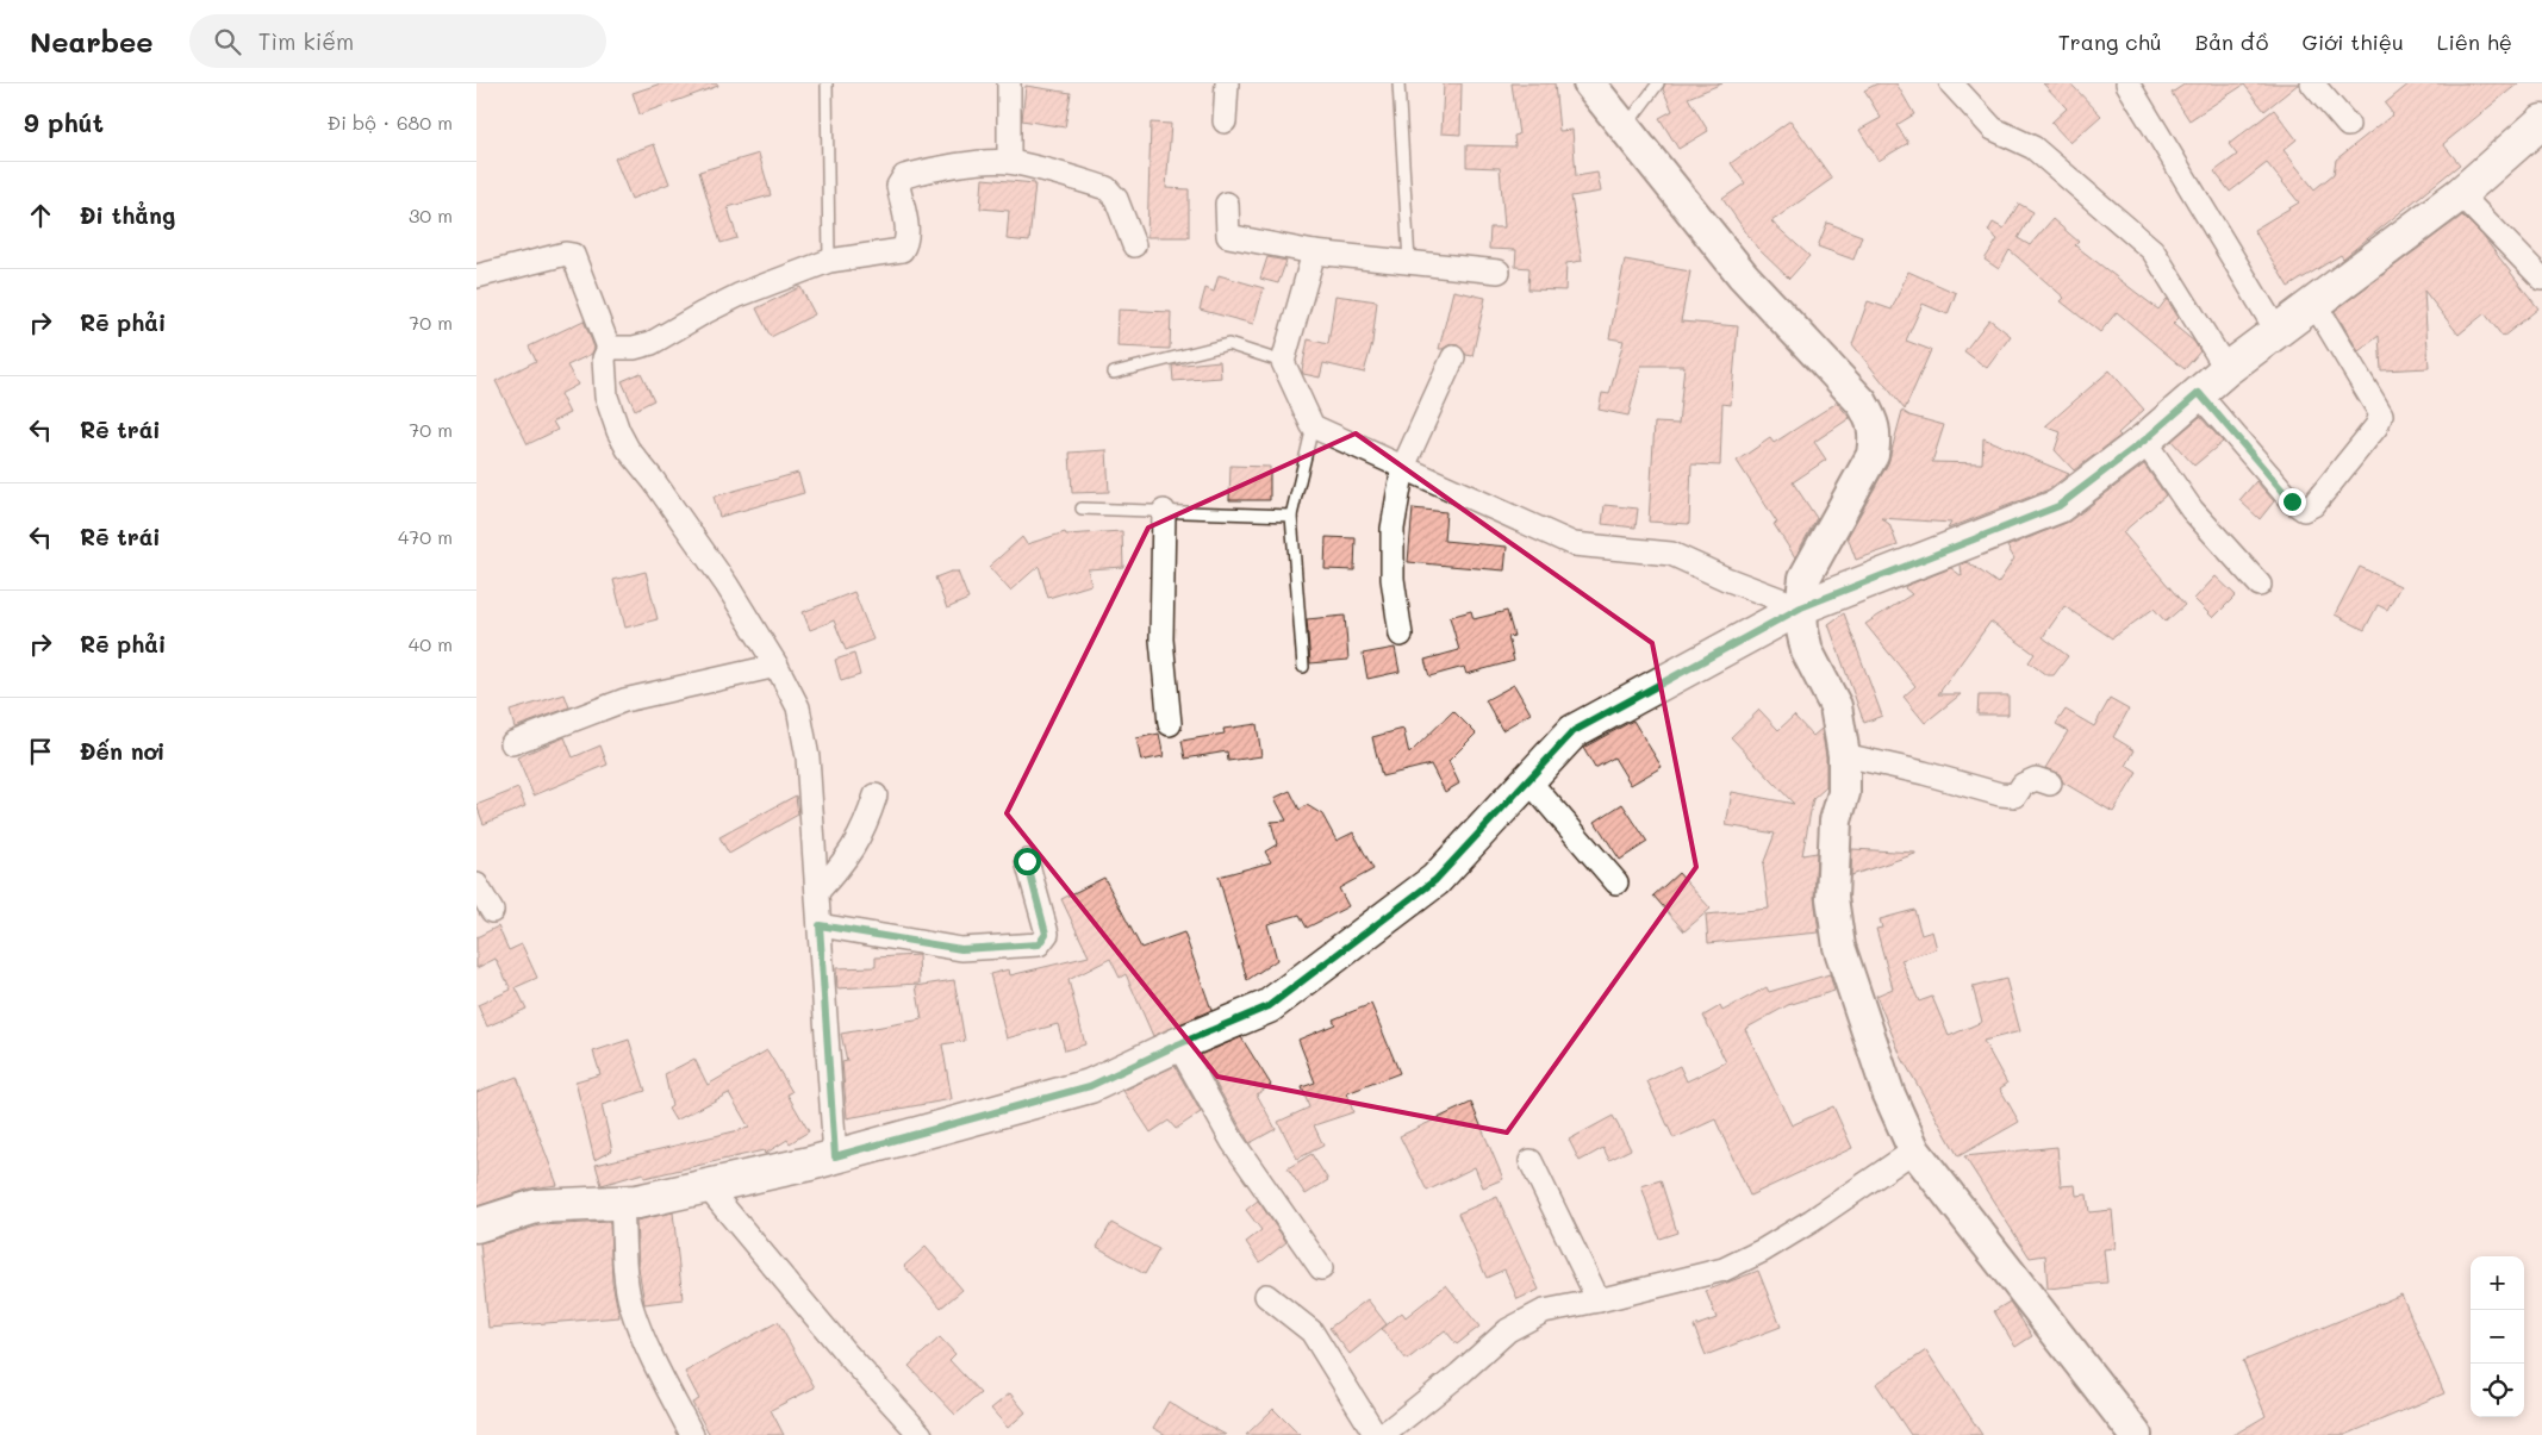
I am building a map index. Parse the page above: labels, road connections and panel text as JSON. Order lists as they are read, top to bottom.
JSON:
{
  "page": {
    "header": "Nearbee",
    "search": "Tìm kiếm",
    "nav": [
      "Trang chủ",
      "Bản đồ",
      "Giới thiệu",
      "Liên hệ"
    ],
    "heading": ["9 phút", "Đi bộ · 680 m"],
    "list": [
      ["Đi thẳng", "30 m"],
      ["Rẽ phải", "70 m"],
      ["Rẽ trái", "70 m"],
      ["Rẽ trái", "470 m"],
      ["Rẽ phải", "40 m"],
      "Đến nơi"
    ],
    "map_buttons": ["+", "−"]
  }
}
